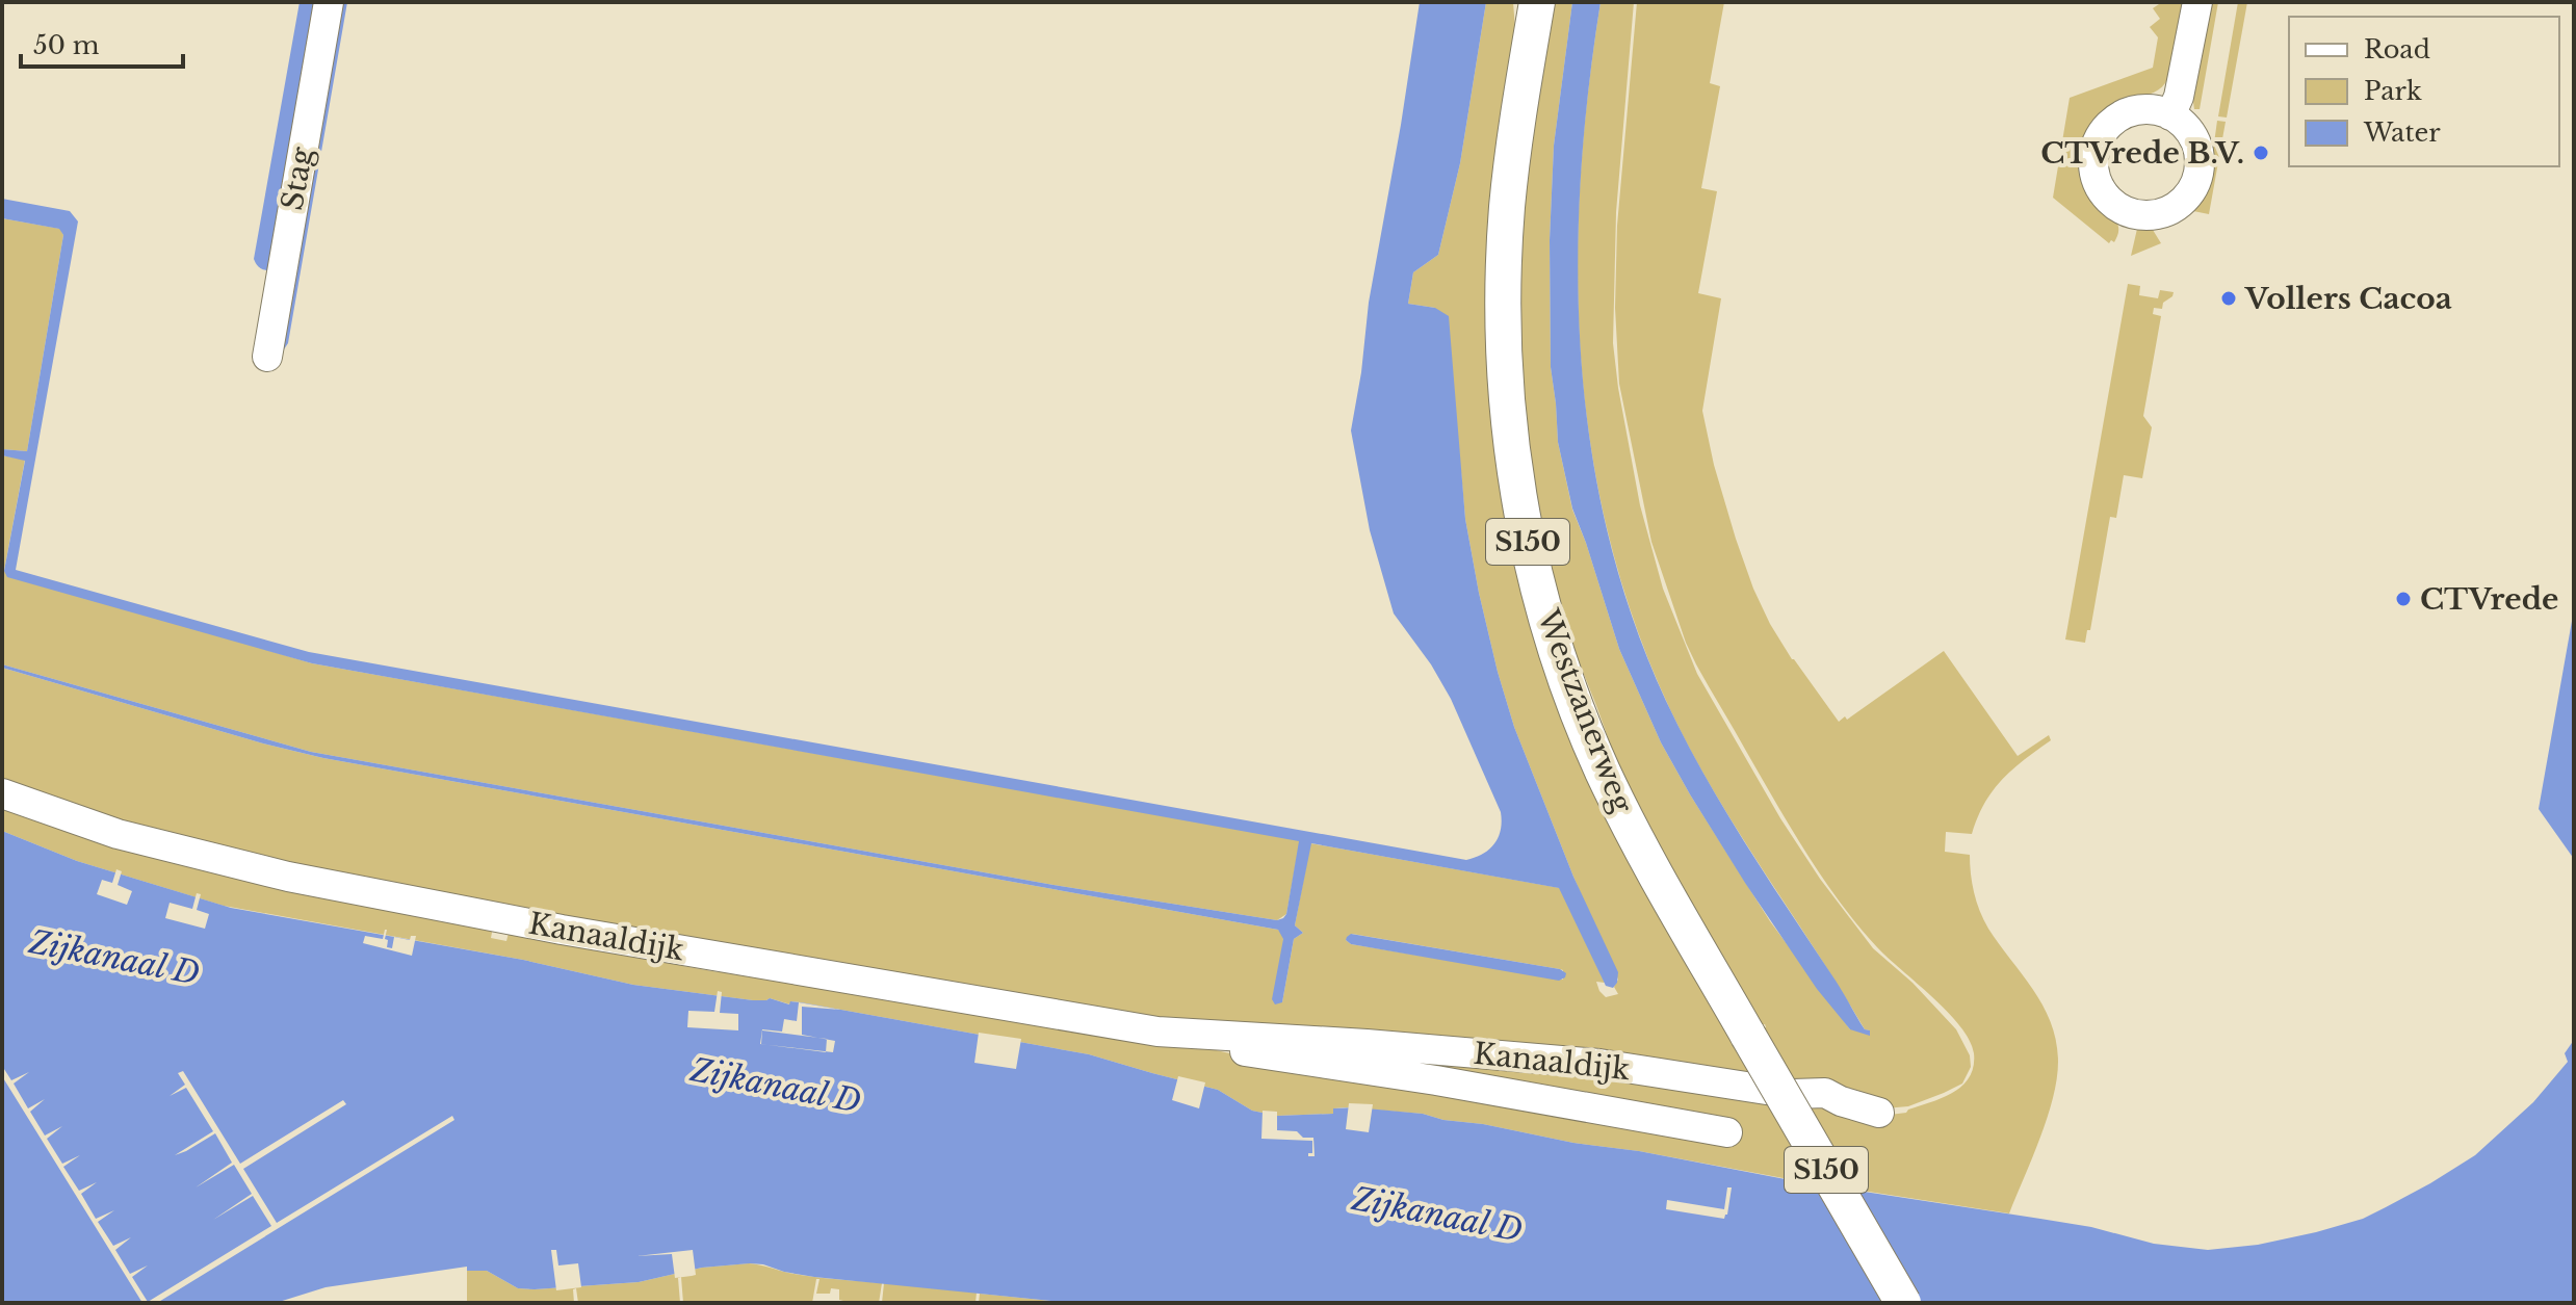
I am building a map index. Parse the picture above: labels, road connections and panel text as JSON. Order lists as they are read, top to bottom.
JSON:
{
  "streets": {
    "main road": ["S150", "Westzanerweg"],
    "street": ["Stag", "Kanaaldijk"]
  },
  "water": ["Zijkanaal D"],
  "places": ["CTVrede B.V.", "Vollers Cacoa", "CTVrede"],
  "legend": ["Road", "Park", "Water"],
  "scale_bar": "50 m"
}
